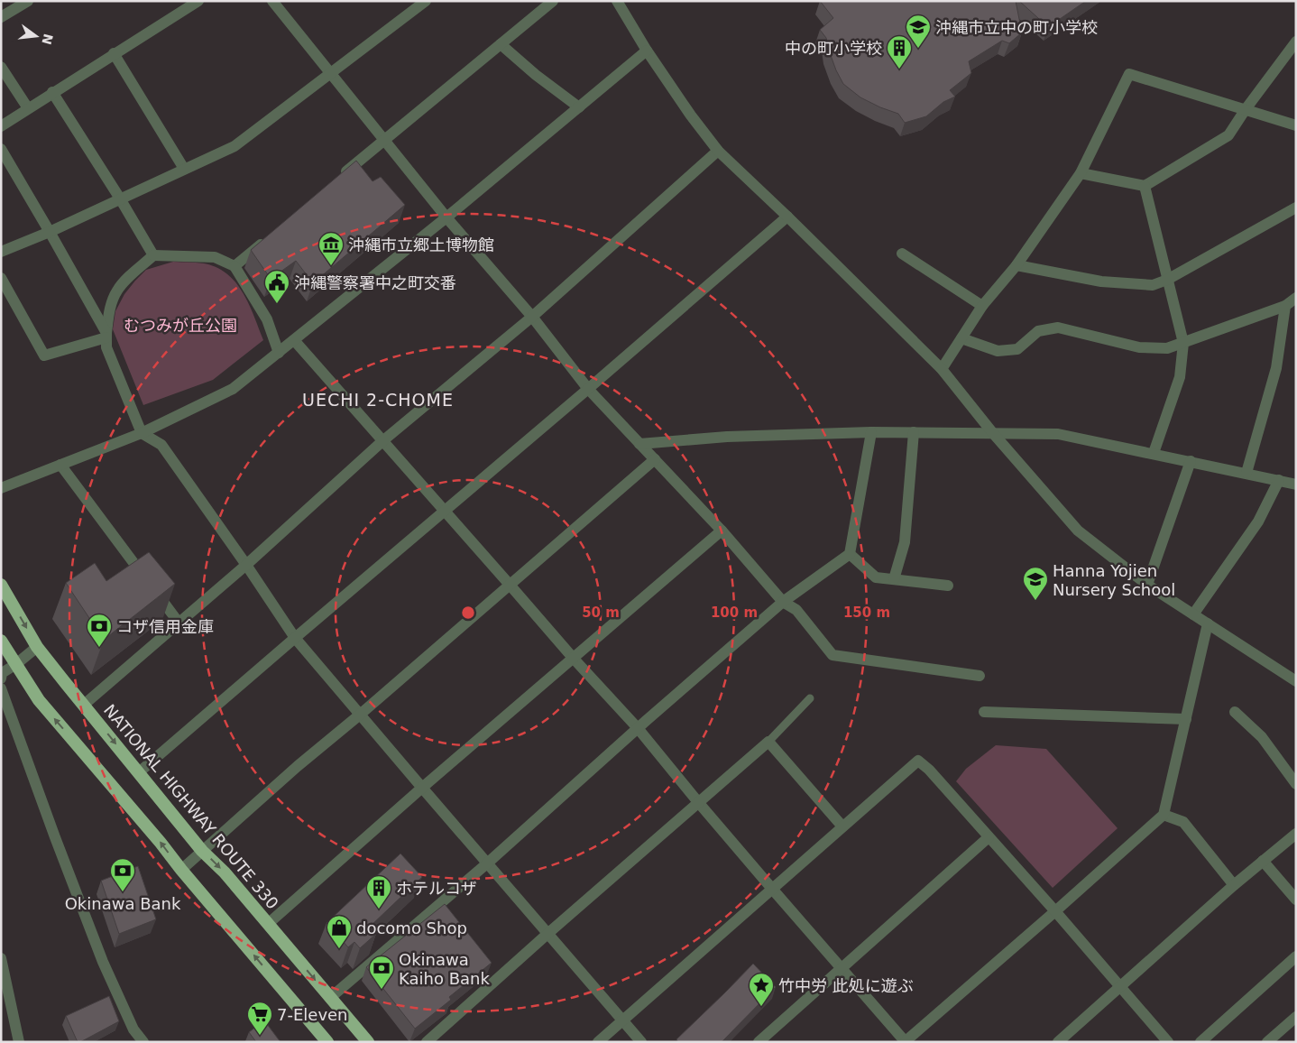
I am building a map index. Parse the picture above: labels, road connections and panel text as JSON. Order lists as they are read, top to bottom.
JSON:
{
  "streets": {
    "highway": ["NATIONAL HIGHWAY ROUTE 330"]
  },
  "districts": ["UECHI 2-CHOME"],
  "parks": ["むつみが丘公園"],
  "places": {
    "school or university": ["沖縄市立中の町小学校", "Hanna Yojien Nursery School"],
    "building": ["中の町小学校", "ホテルコザ"],
    "museum": ["沖縄市立郷土博物館"],
    "public building": ["沖縄警察署中之町交番"],
    "bank": ["コザ信用金庫", "Okinawa Bank", "Okinawa Kaiho Bank"],
    "shop": ["docomo Shop"],
    "place": ["竹中労 此処に遊ぶ"],
    "supermarket": ["7-Eleven"]
  },
  "north": "right",
  "rings": ["50 m", "100 m", "150 m"]
}
